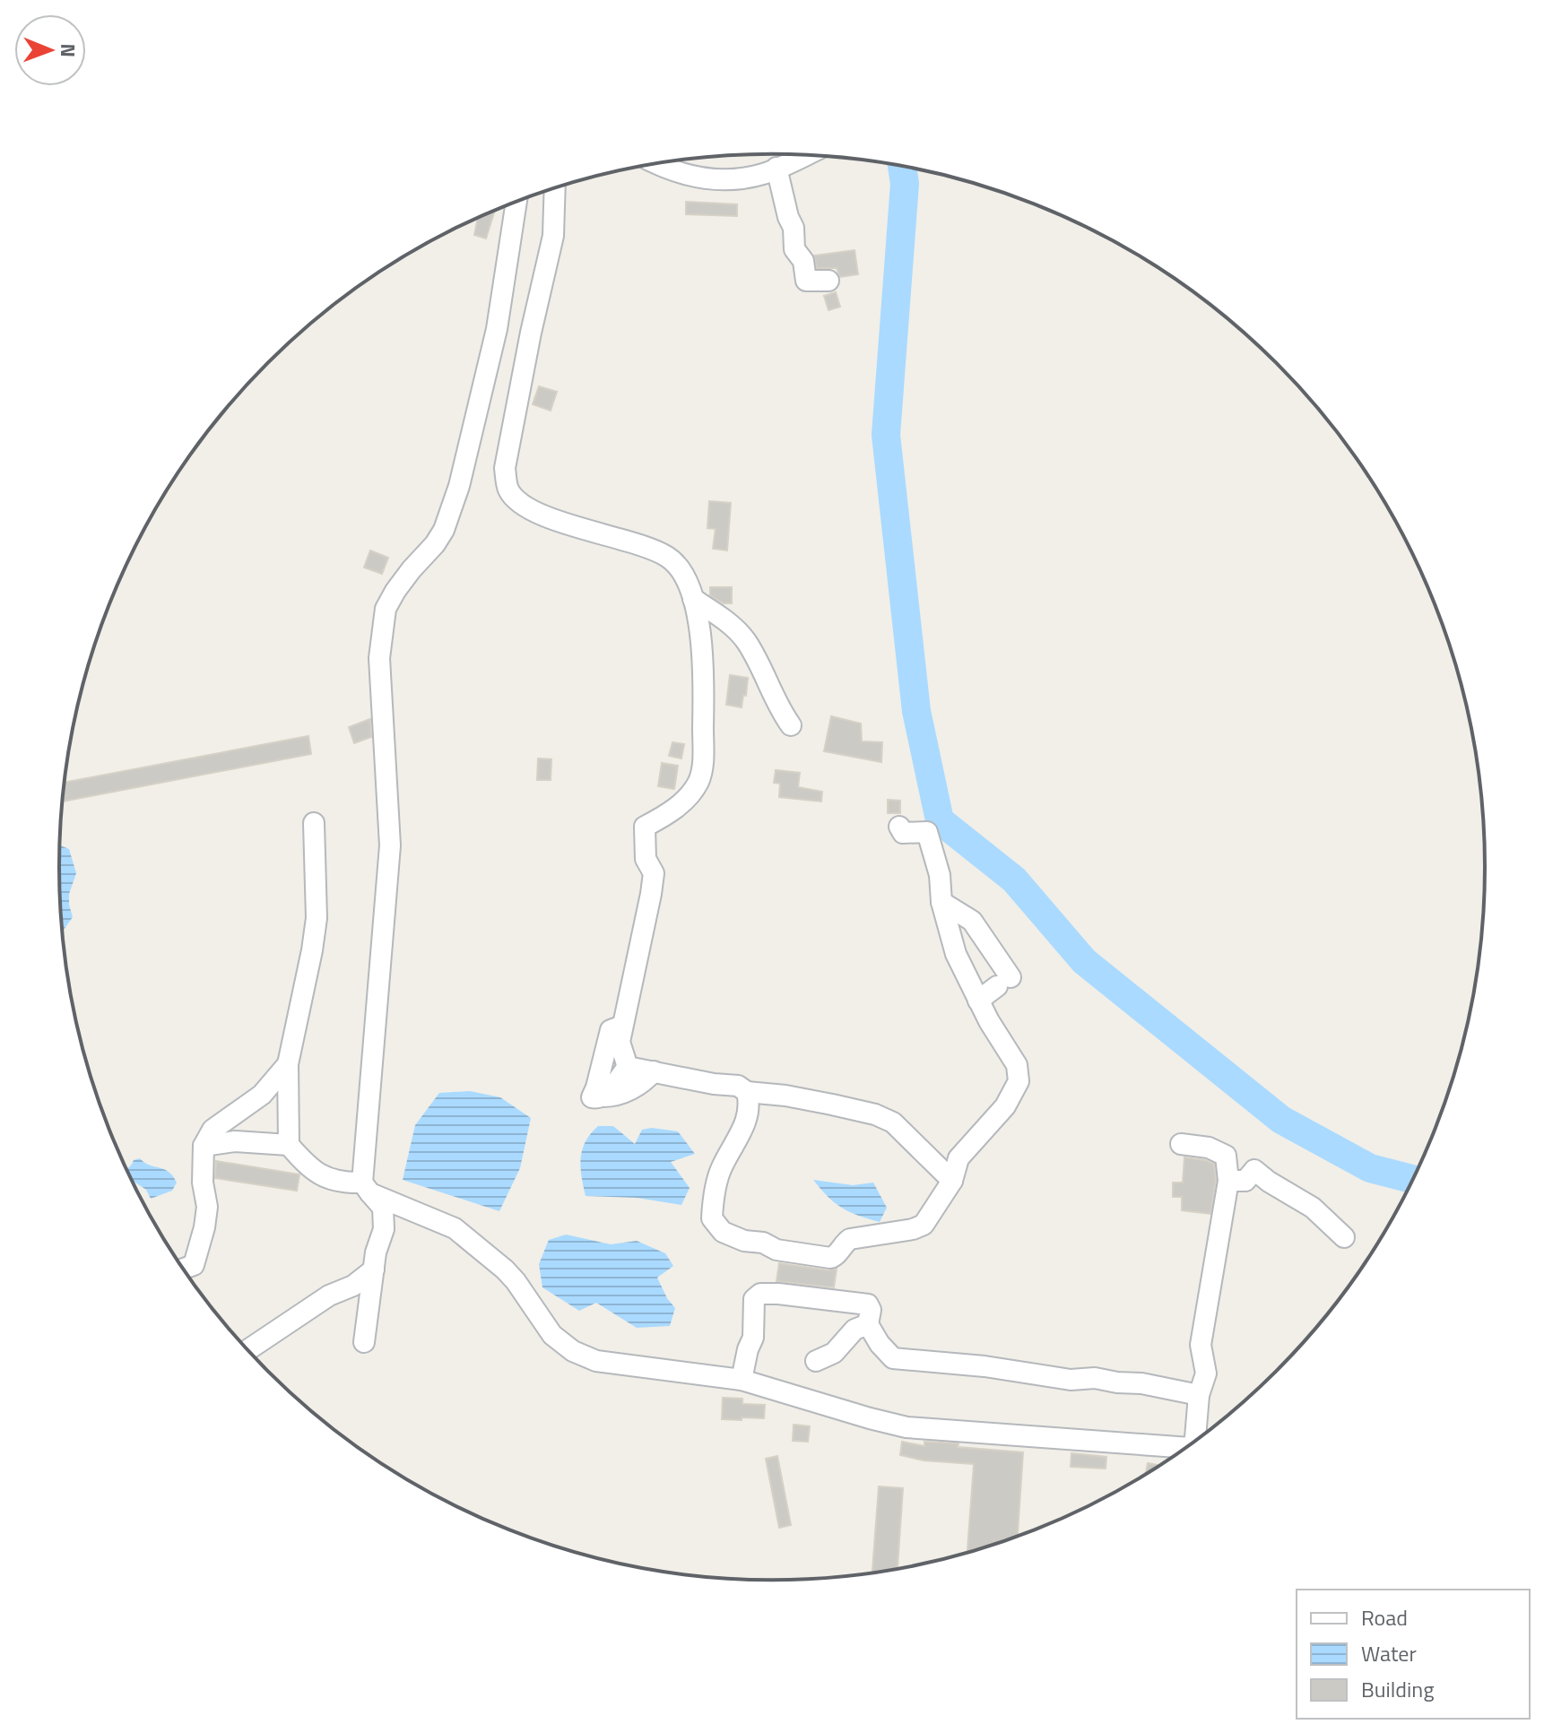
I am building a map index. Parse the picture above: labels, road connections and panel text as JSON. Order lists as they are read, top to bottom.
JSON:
{
  "legend": ["Road", "Water", "Building"],
  "north": "right"
}
